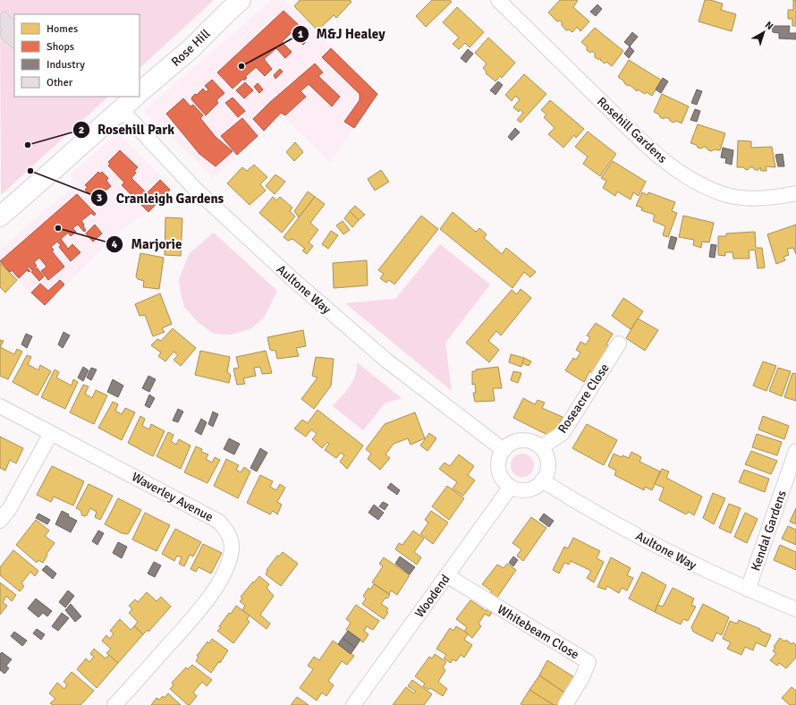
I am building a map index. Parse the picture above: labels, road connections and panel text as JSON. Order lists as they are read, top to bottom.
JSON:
{
  "streets": {
    "main road": ["Rose Hill"],
    "street": [
      "Rosehill Gardens",
      "Aultone Way",
      "Roseacre Close",
      "Waverley Avenue",
      "Kendal Gardens",
      "Woodend",
      "Whitebeam Close"
    ]
  },
  "crossings": [
    ["Aultone Way", "Roseacre Close"],
    ["Aultone Way", "Kendal Gardens"],
    ["Aultone Way", "Woodend"],
    ["Roseacre Close", "Woodend"],
    ["Woodend", "Whitebeam Close"]
  ],
  "places": [
    "M&J Healey",
    "Rosehill Park",
    "Cranleigh Gardens",
    "Marjorie"
  ],
  "legend": [
    "Homes",
    "Shops",
    "Industry",
    "Other"
  ],
  "north": "top right"
}
